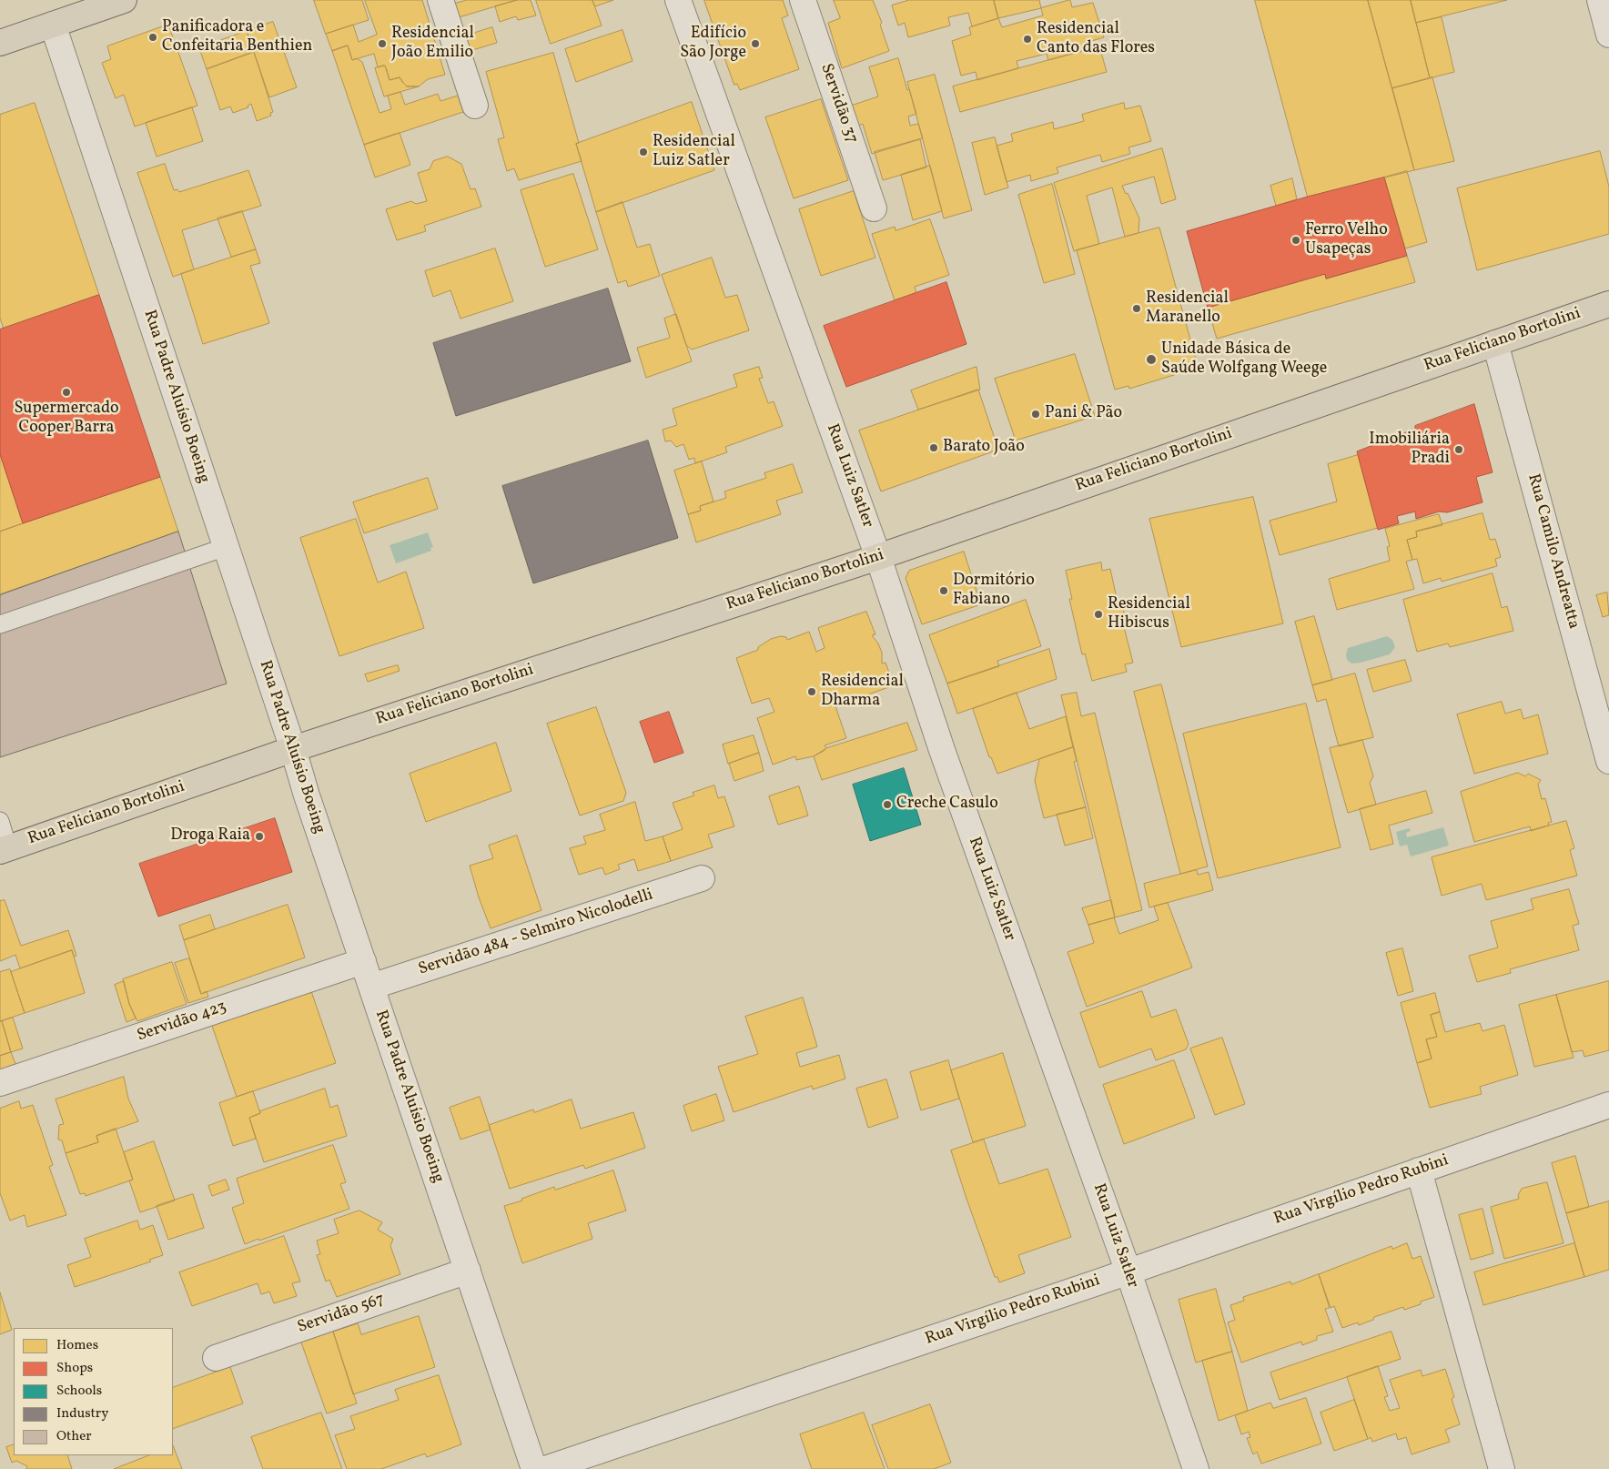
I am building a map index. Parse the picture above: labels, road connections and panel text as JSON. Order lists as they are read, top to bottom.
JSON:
{
  "streets": {
    "main road": ["Rua Feliciano Bortolini"],
    "street": [
      "Servidão 37",
      "Rua Padre Aluísio Boeing",
      "Rua Luiz Satler",
      "Rua Camilo Andreatta",
      "Servidão 484 - Selmiro Nicolodelli",
      "Servidão 423",
      "Rua Virgílio Pedro Rubini",
      "Servidão 567"
    ]
  },
  "crossings": [
    ["Rua Feliciano Bortolini", "Rua Padre Aluísio Boeing"],
    ["Rua Feliciano Bortolini", "Rua Luiz Satler"],
    ["Rua Feliciano Bortolini", "Rua Camilo Andreatta"],
    ["Rua Padre Aluísio Boeing", "Servidão 484 - Selmiro Nicolodelli"],
    ["Rua Padre Aluísio Boeing", "Servidão 423"],
    ["Rua Padre Aluísio Boeing", "Servidão 567"],
    ["Rua Luiz Satler", "Rua Virgílio Pedro Rubini"]
  ],
  "places": [
    "Panificadora e Confeitaria Benthien",
    "Residencial Canto das Flores",
    "Residencial João Emilio",
    "Edifício São Jorge",
    "Residencial Luiz Satler",
    "Ferro Velho Usapeças",
    "Residencial Maranello",
    "Unidade Básica de Saúde Wolfgang Weege",
    "Supermercado Cooper Barra",
    "Pani & Pão",
    "Barato João",
    "Imobiliária Pradi",
    "Dormitório Fabiano",
    "Residencial Hibiscus",
    "Residencial Dharma",
    "Creche Casulo",
    "Droga Raia"
  ],
  "legend": [
    "Homes",
    "Shops",
    "Schools",
    "Industry",
    "Other"
  ]
}
